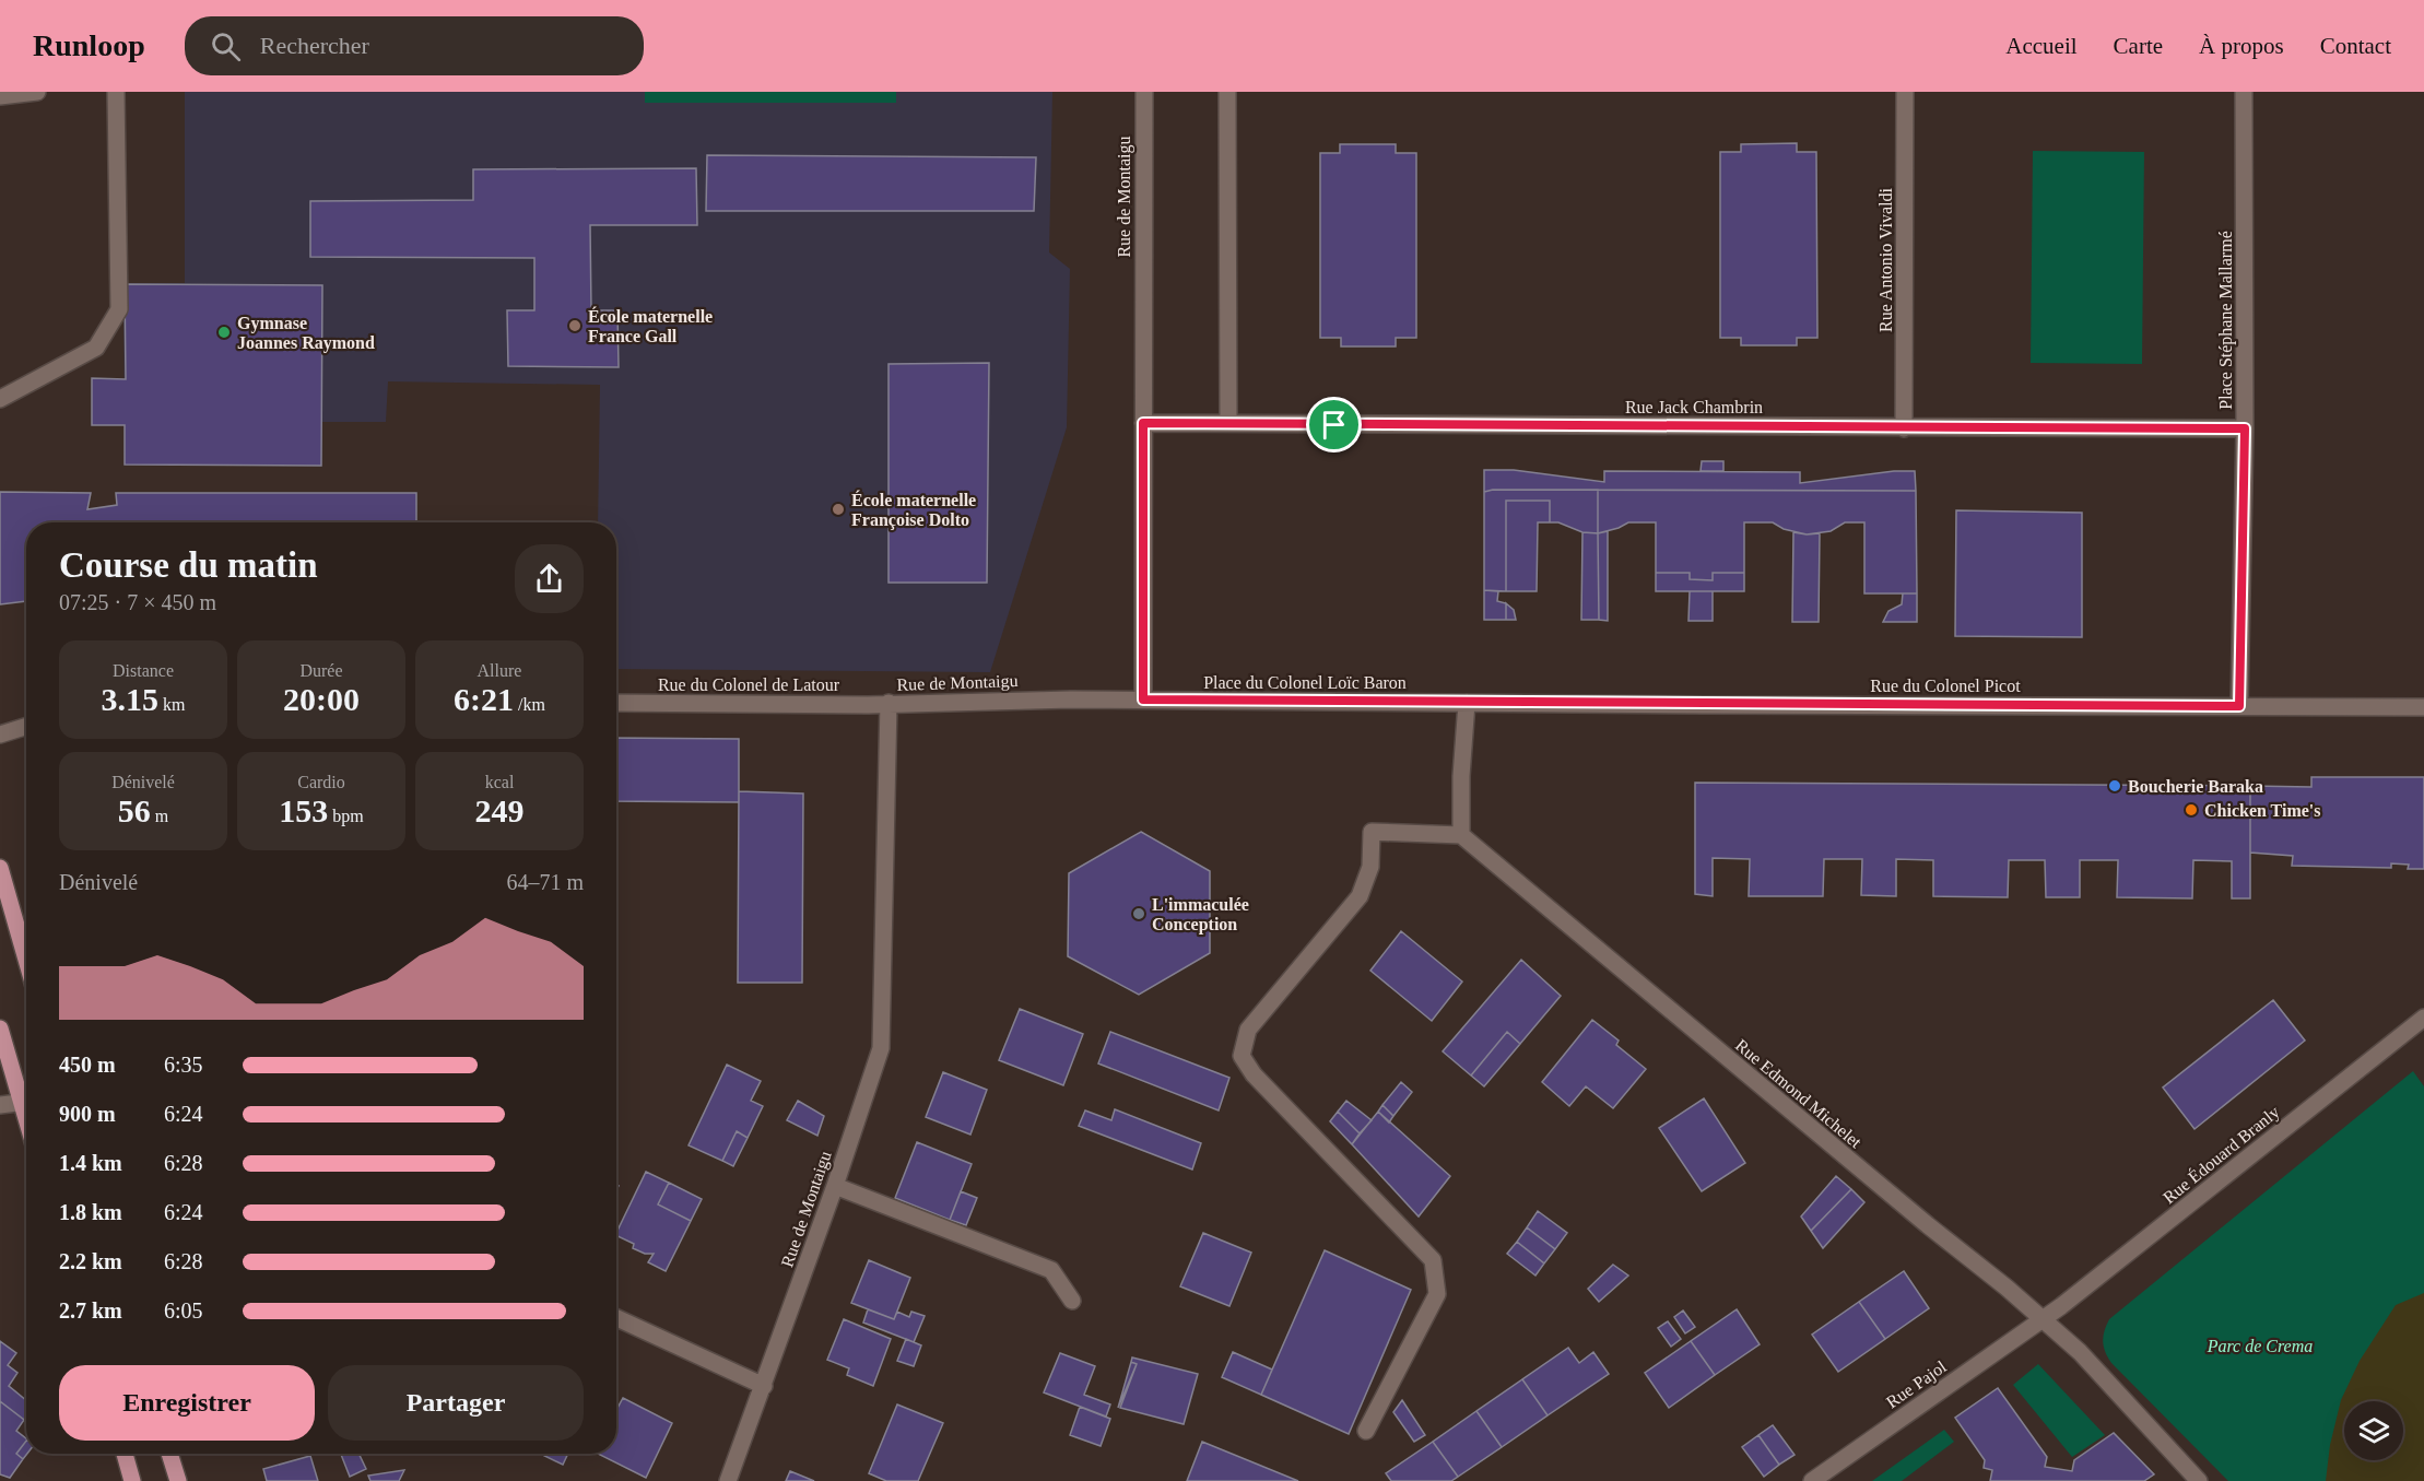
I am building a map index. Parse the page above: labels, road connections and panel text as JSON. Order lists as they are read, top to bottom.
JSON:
{
  "streets": {
    "street": [
      "Rue de Montaigu",
      "Rue Antonio Vivaldi",
      "Place Stéphane Mallarmé",
      "Rue Jack Chambrin",
      "Place du Colonel Loïc Baron",
      "Rue du Colonel de Latour",
      "Rue du Colonel Picot",
      "Rue Edmond Michelet",
      "Rue Édouard Branly",
      "Rue Pajol"
    ]
  },
  "crossings": [
    ["Rue de Montaigu", "Rue Jack Chambrin"],
    ["Rue de Montaigu", "Place du Colonel Loïc Baron"],
    ["Rue de Montaigu", "Rue du Colonel de Latour"],
    ["Rue Antonio Vivaldi", "Rue Jack Chambrin"],
    ["Place Stéphane Mallarmé", "Rue Jack Chambrin"],
    ["Place Stéphane Mallarmé", "Rue du Colonel Picot"],
    ["Place du Colonel Loïc Baron", "Rue du Colonel Picot"],
    ["Rue Edmond Michelet", "Rue Édouard Branly"],
    ["Rue Edmond Michelet", "Rue Pajol"],
    ["Rue Édouard Branly", "Rue Pajol"]
  ],
  "parks": ["Parc de Crema"],
  "places": [
    "École maternelle France Gall",
    "Gymnase Joannes Raymond",
    "École maternelle Françoise Dolto",
    "Boucherie Baraka",
    "Chicken Time's",
    "L'immaculée Conception"
  ],
  "page": {
    "header": "Runloop",
    "search": "Rechercher",
    "nav": [
      "Accueil",
      "Carte",
      "À propos",
      "Contact"
    ],
    "heading": ["Course du matin", "07:25 · 7 × 450 m"],
    "stats": [
      ["Distance", "3.15 km"],
      ["Durée", "20:00"],
      ["Allure", "6:21 /km"],
      ["Dénivelé", "56 m"],
      ["Cardio", "153 bpm"],
      ["kcal", "249"]
    ],
    "chart": ["Dénivelé", "64–71 m"],
    "list": [
      {
        "name": "450 m",
        "note": "6:35"
      },
      {
        "name": "900 m",
        "note": "6:24"
      },
      {
        "name": "1.4 km",
        "note": "6:28"
      },
      {
        "name": "1.8 km",
        "note": "6:24"
      },
      {
        "name": "2.2 km",
        "note": "6:28"
      },
      {
        "name": "2.7 km",
        "note": "6:05"
      }
    ],
    "buttons": ["Enregistrer", "Partager"]
  }
}
